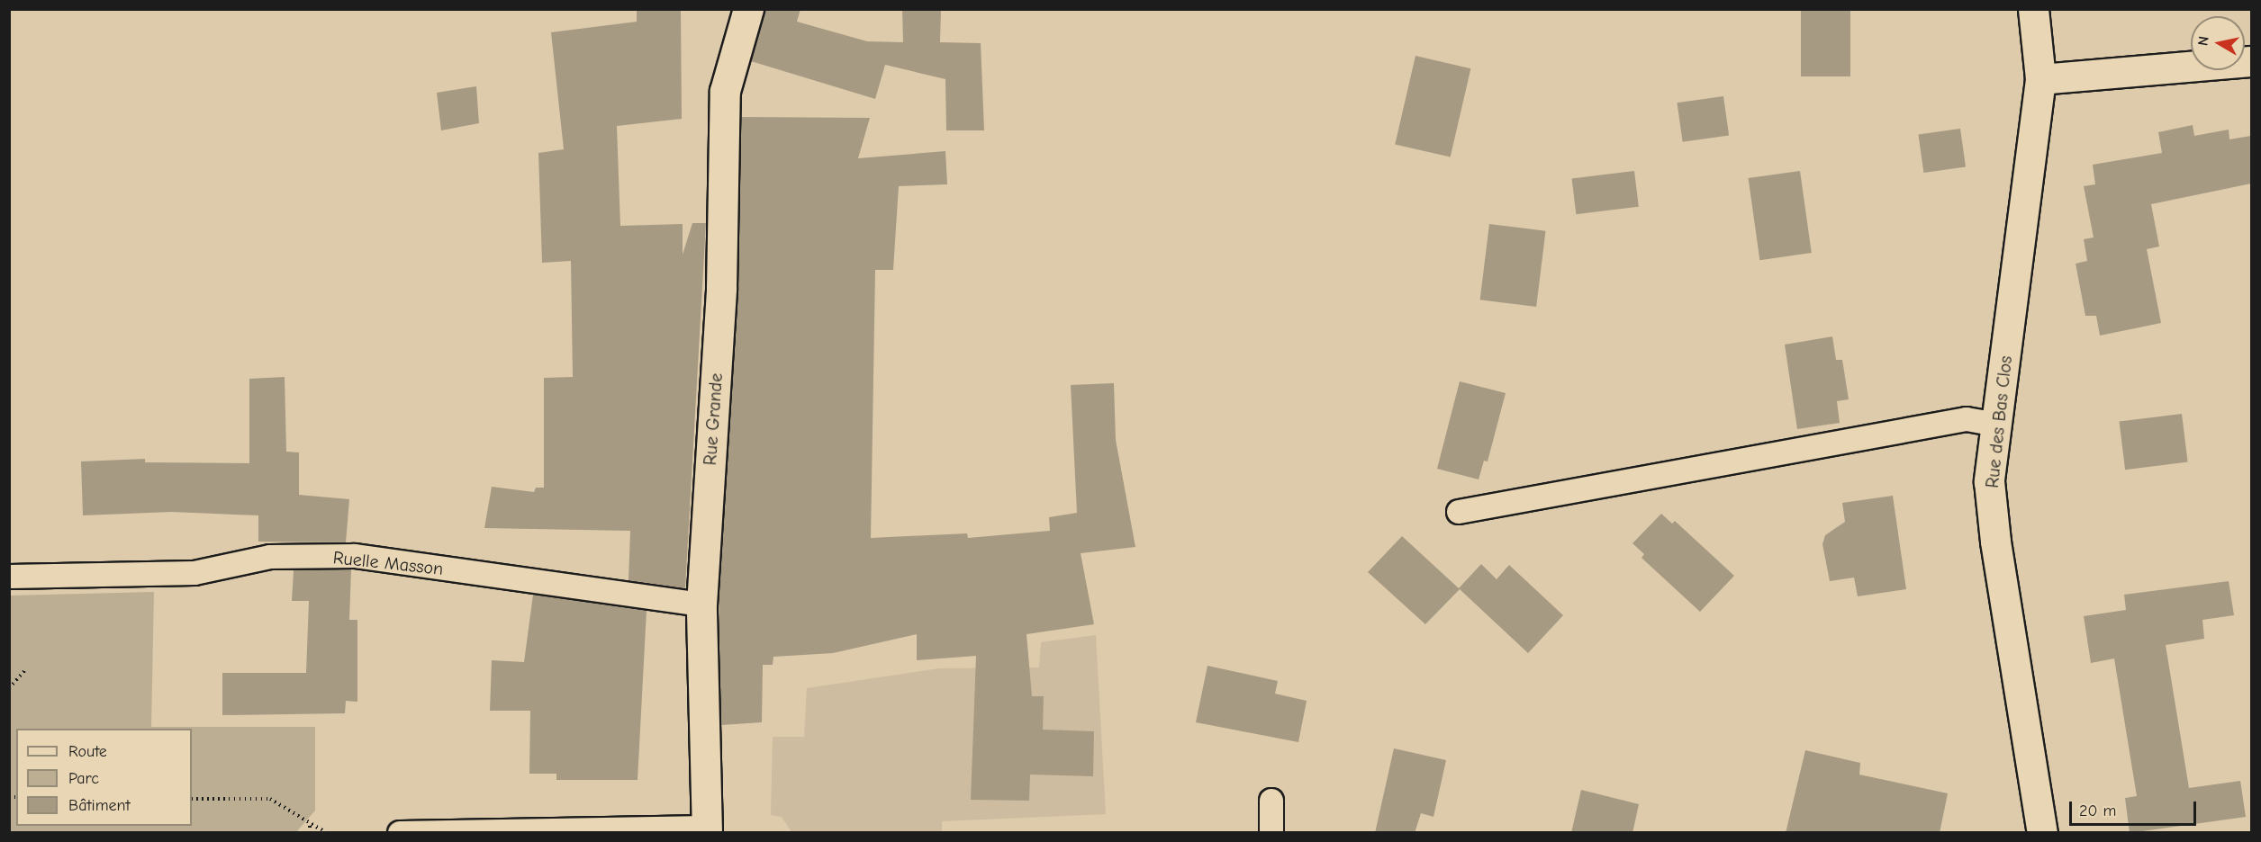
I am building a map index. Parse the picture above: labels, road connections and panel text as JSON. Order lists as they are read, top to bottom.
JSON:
{
  "streets": {
    "street": ["Rue Grande", "Rue des Bas Clos"],
    "lane": ["Ruelle Masson"]
  },
  "crossings": [
    ["Rue Grande", "Ruelle Masson"]
  ],
  "legend": ["Route", "Parc", "Bâtiment"],
  "scale_bar": "20 m",
  "north": "left"
}
